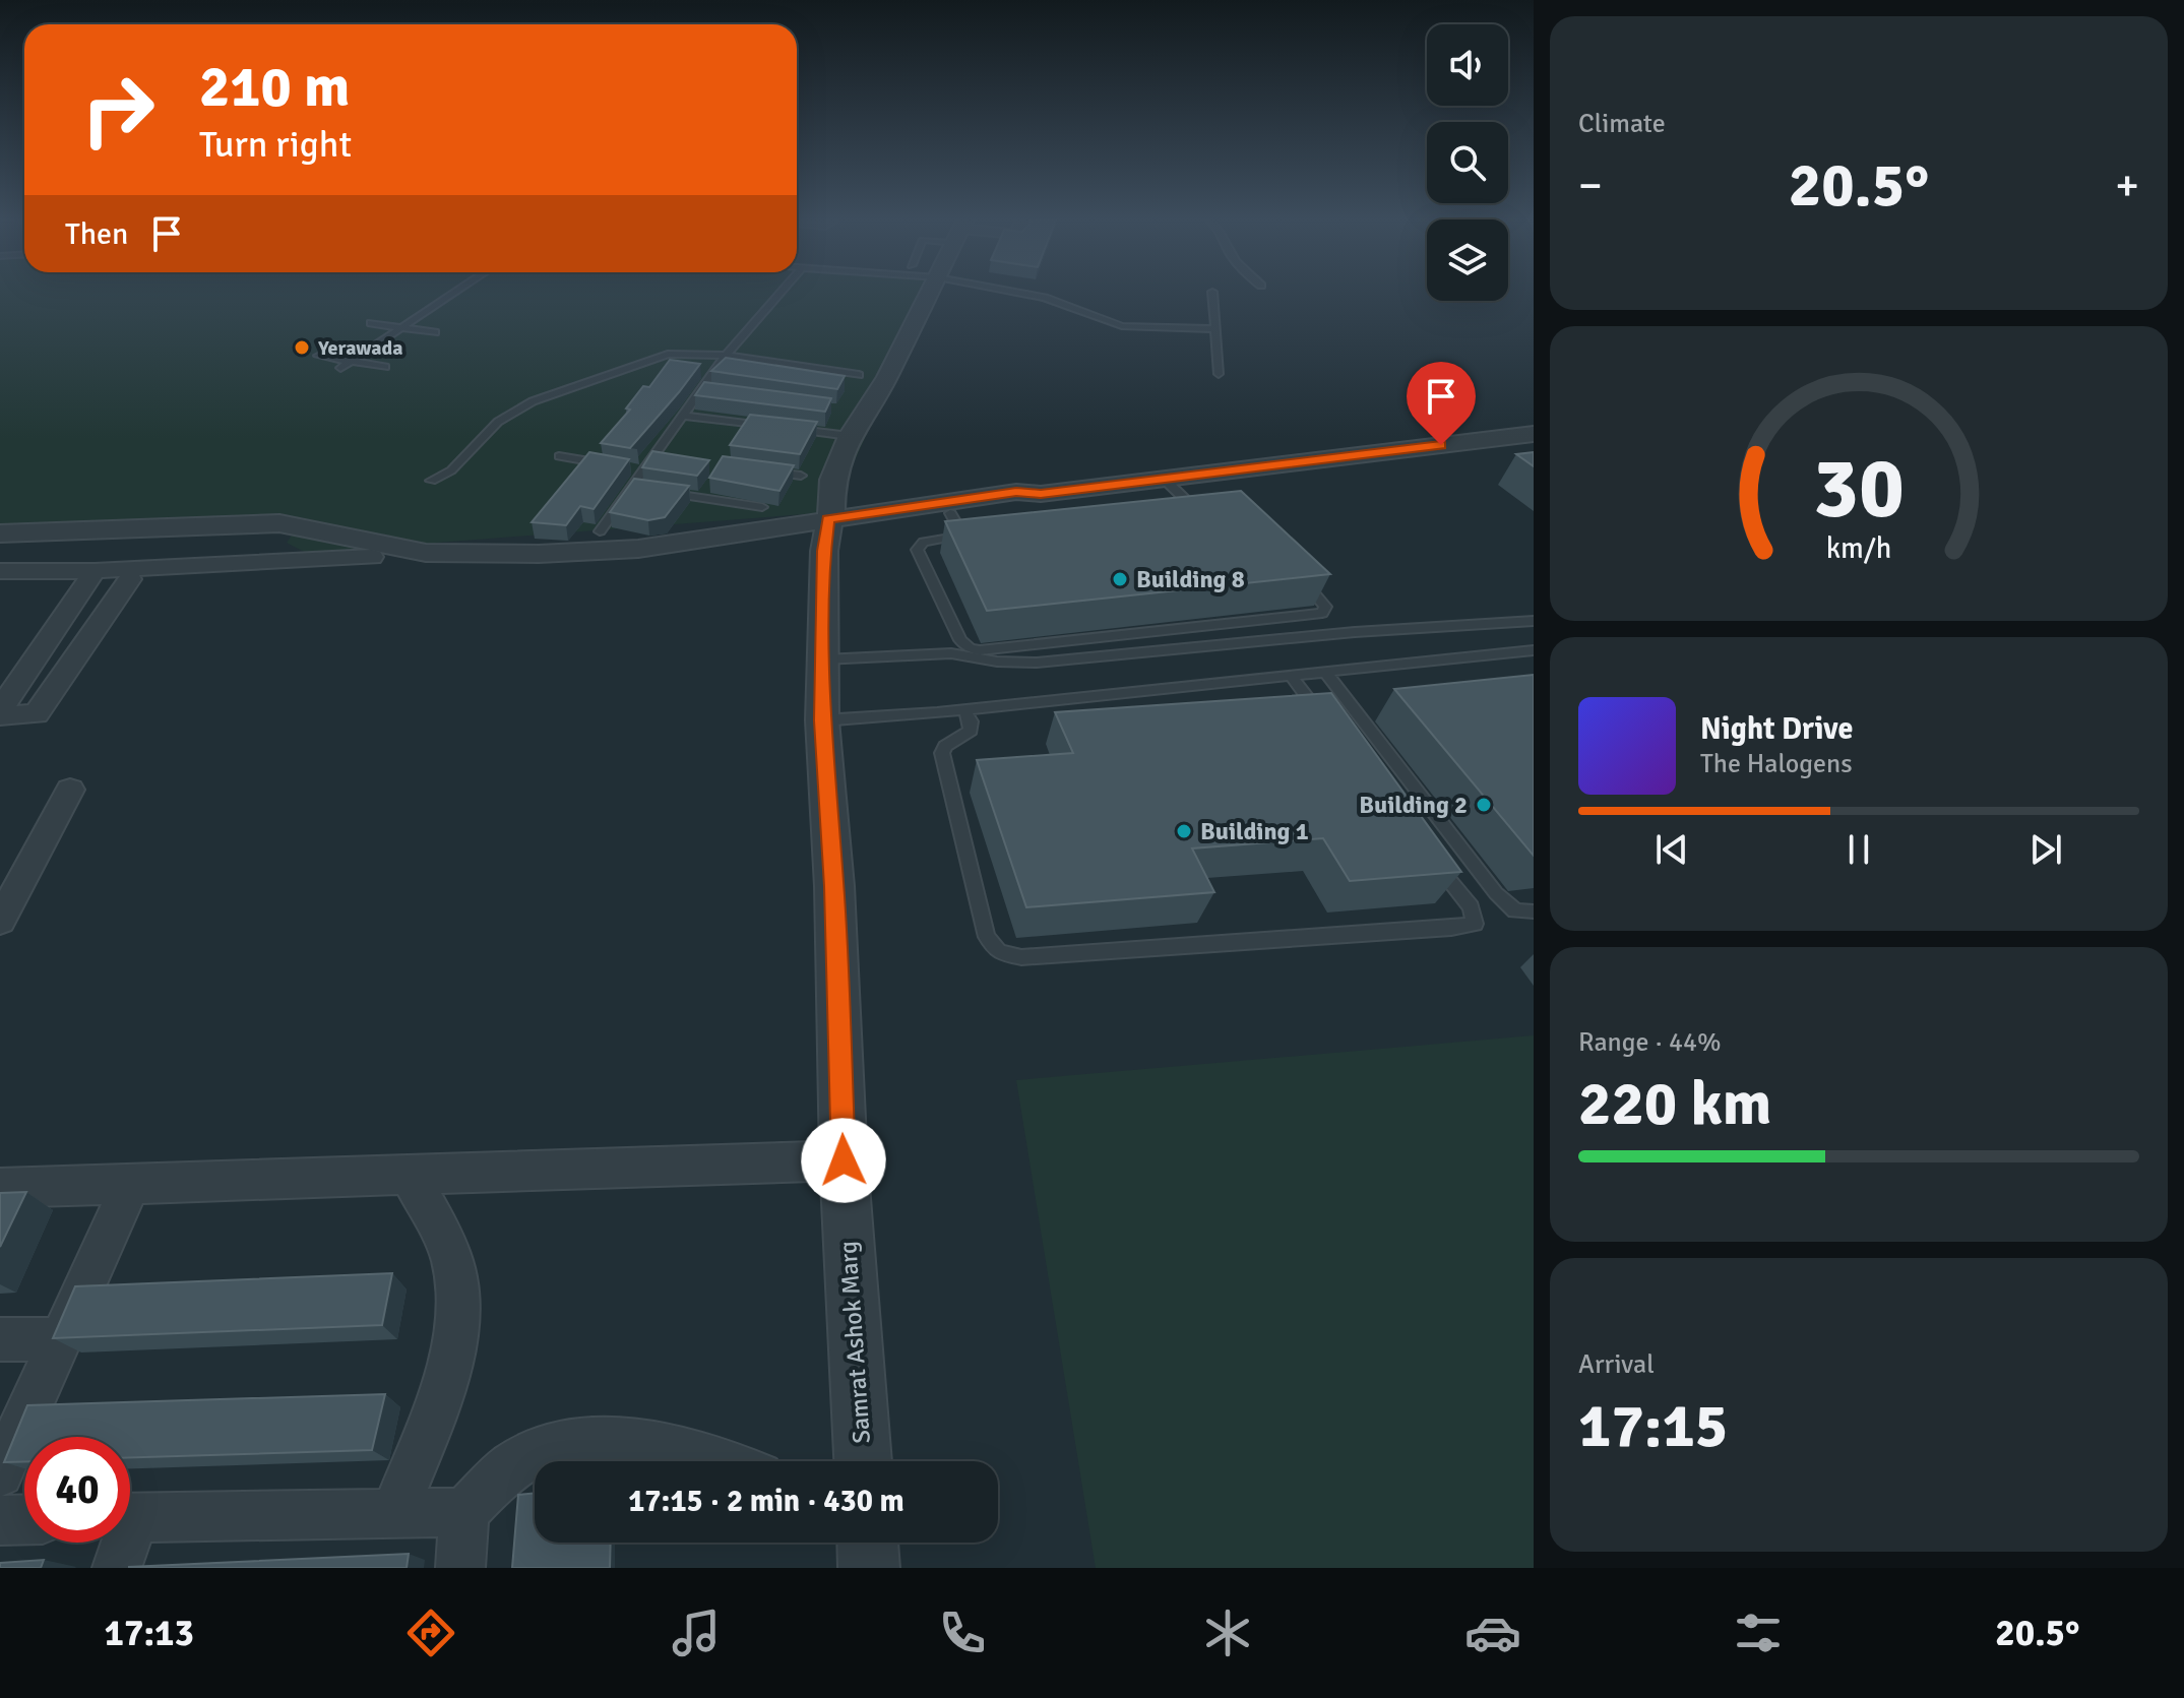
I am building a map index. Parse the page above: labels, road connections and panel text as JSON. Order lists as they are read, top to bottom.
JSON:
{
  "streets": {
    "street": ["Samrat Ashok Marg"]
  },
  "places": [
    "Yerawada",
    "Building 8",
    "Building 2",
    "Building 1"
  ],
  "page": {
    "tile": [
      "Climate",
      ["Range · 44%", "220 km"],
      ["Arrival", "17:15"]
    ],
    "turn": ["210 m", "Turn right"],
    "heat": ["−", "20.5°", "+"],
    "then": "Then",
    "song": ["Night Drive", "The Halogens"],
    "limit": "40",
    "trip": "17:15 · 2 min · 430 m",
    "tabs": ["17:13", "20.5°"],
    "gauge": ["30", "km/h"]
  }
}
